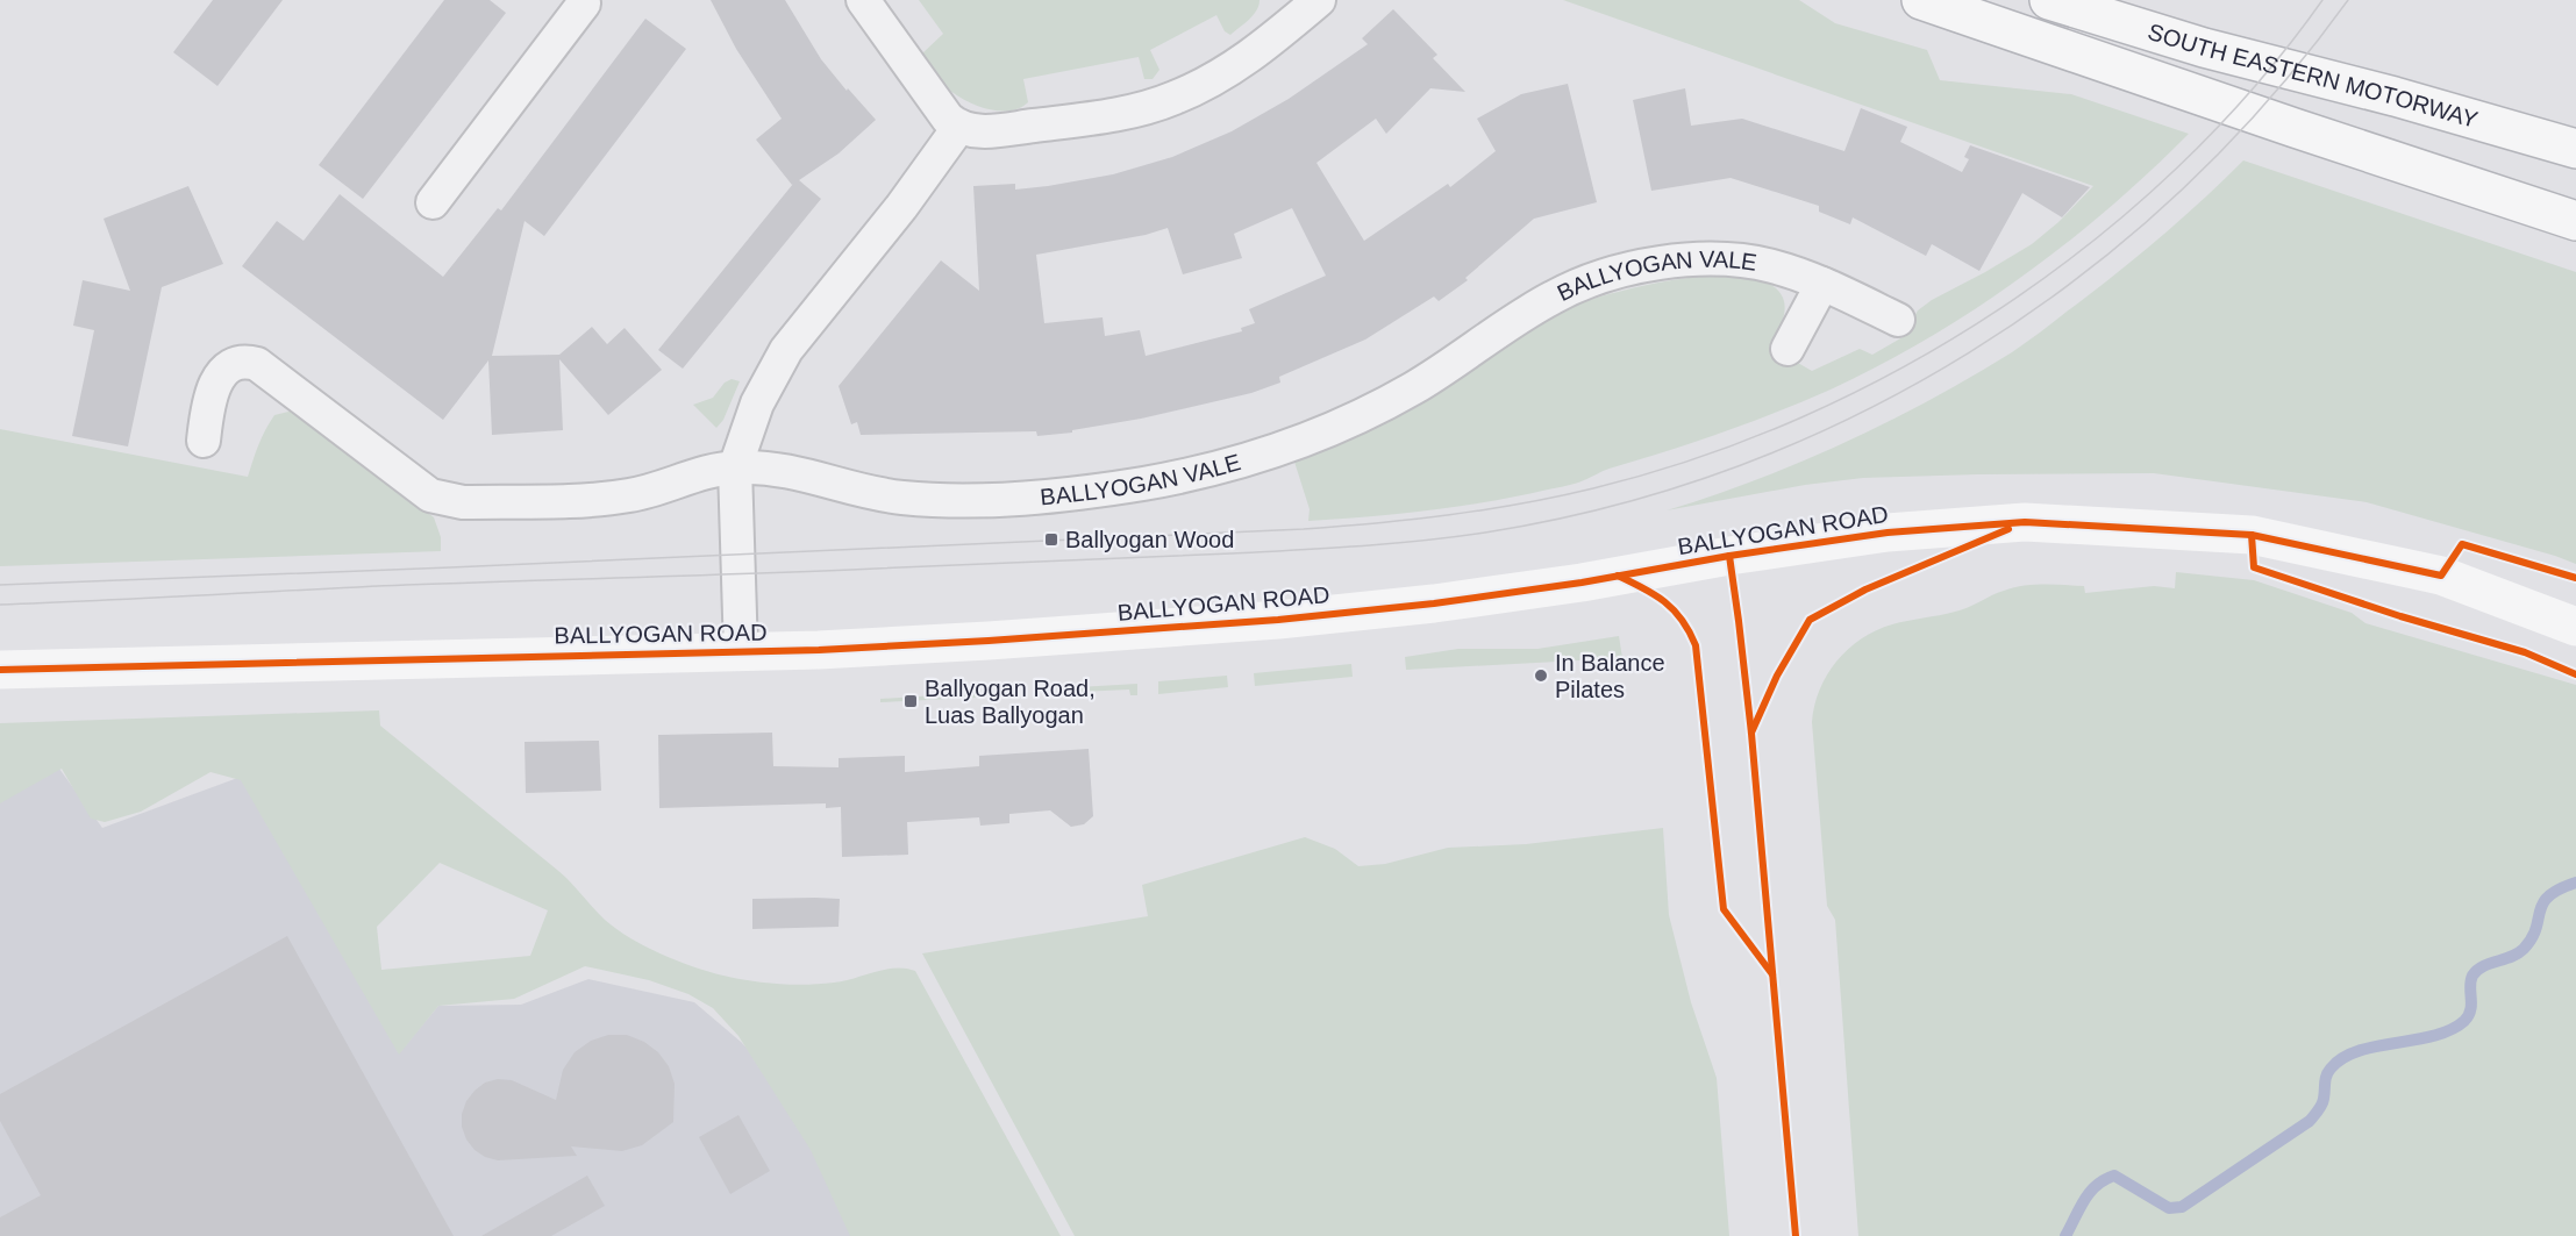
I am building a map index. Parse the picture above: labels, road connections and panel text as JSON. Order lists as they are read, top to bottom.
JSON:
{
  "streets": {
    "main road": ["SOUTH EASTERN MOTORWAY", "BALLYOGAN ROAD"],
    "street": ["BALLYOGAN VALE"]
  },
  "places": {
    "transit": ["Ballyogan Wood", "Ballyogan Road, Luas Ballyogan"],
    "other": ["In Balance Pilates"]
  }
}
